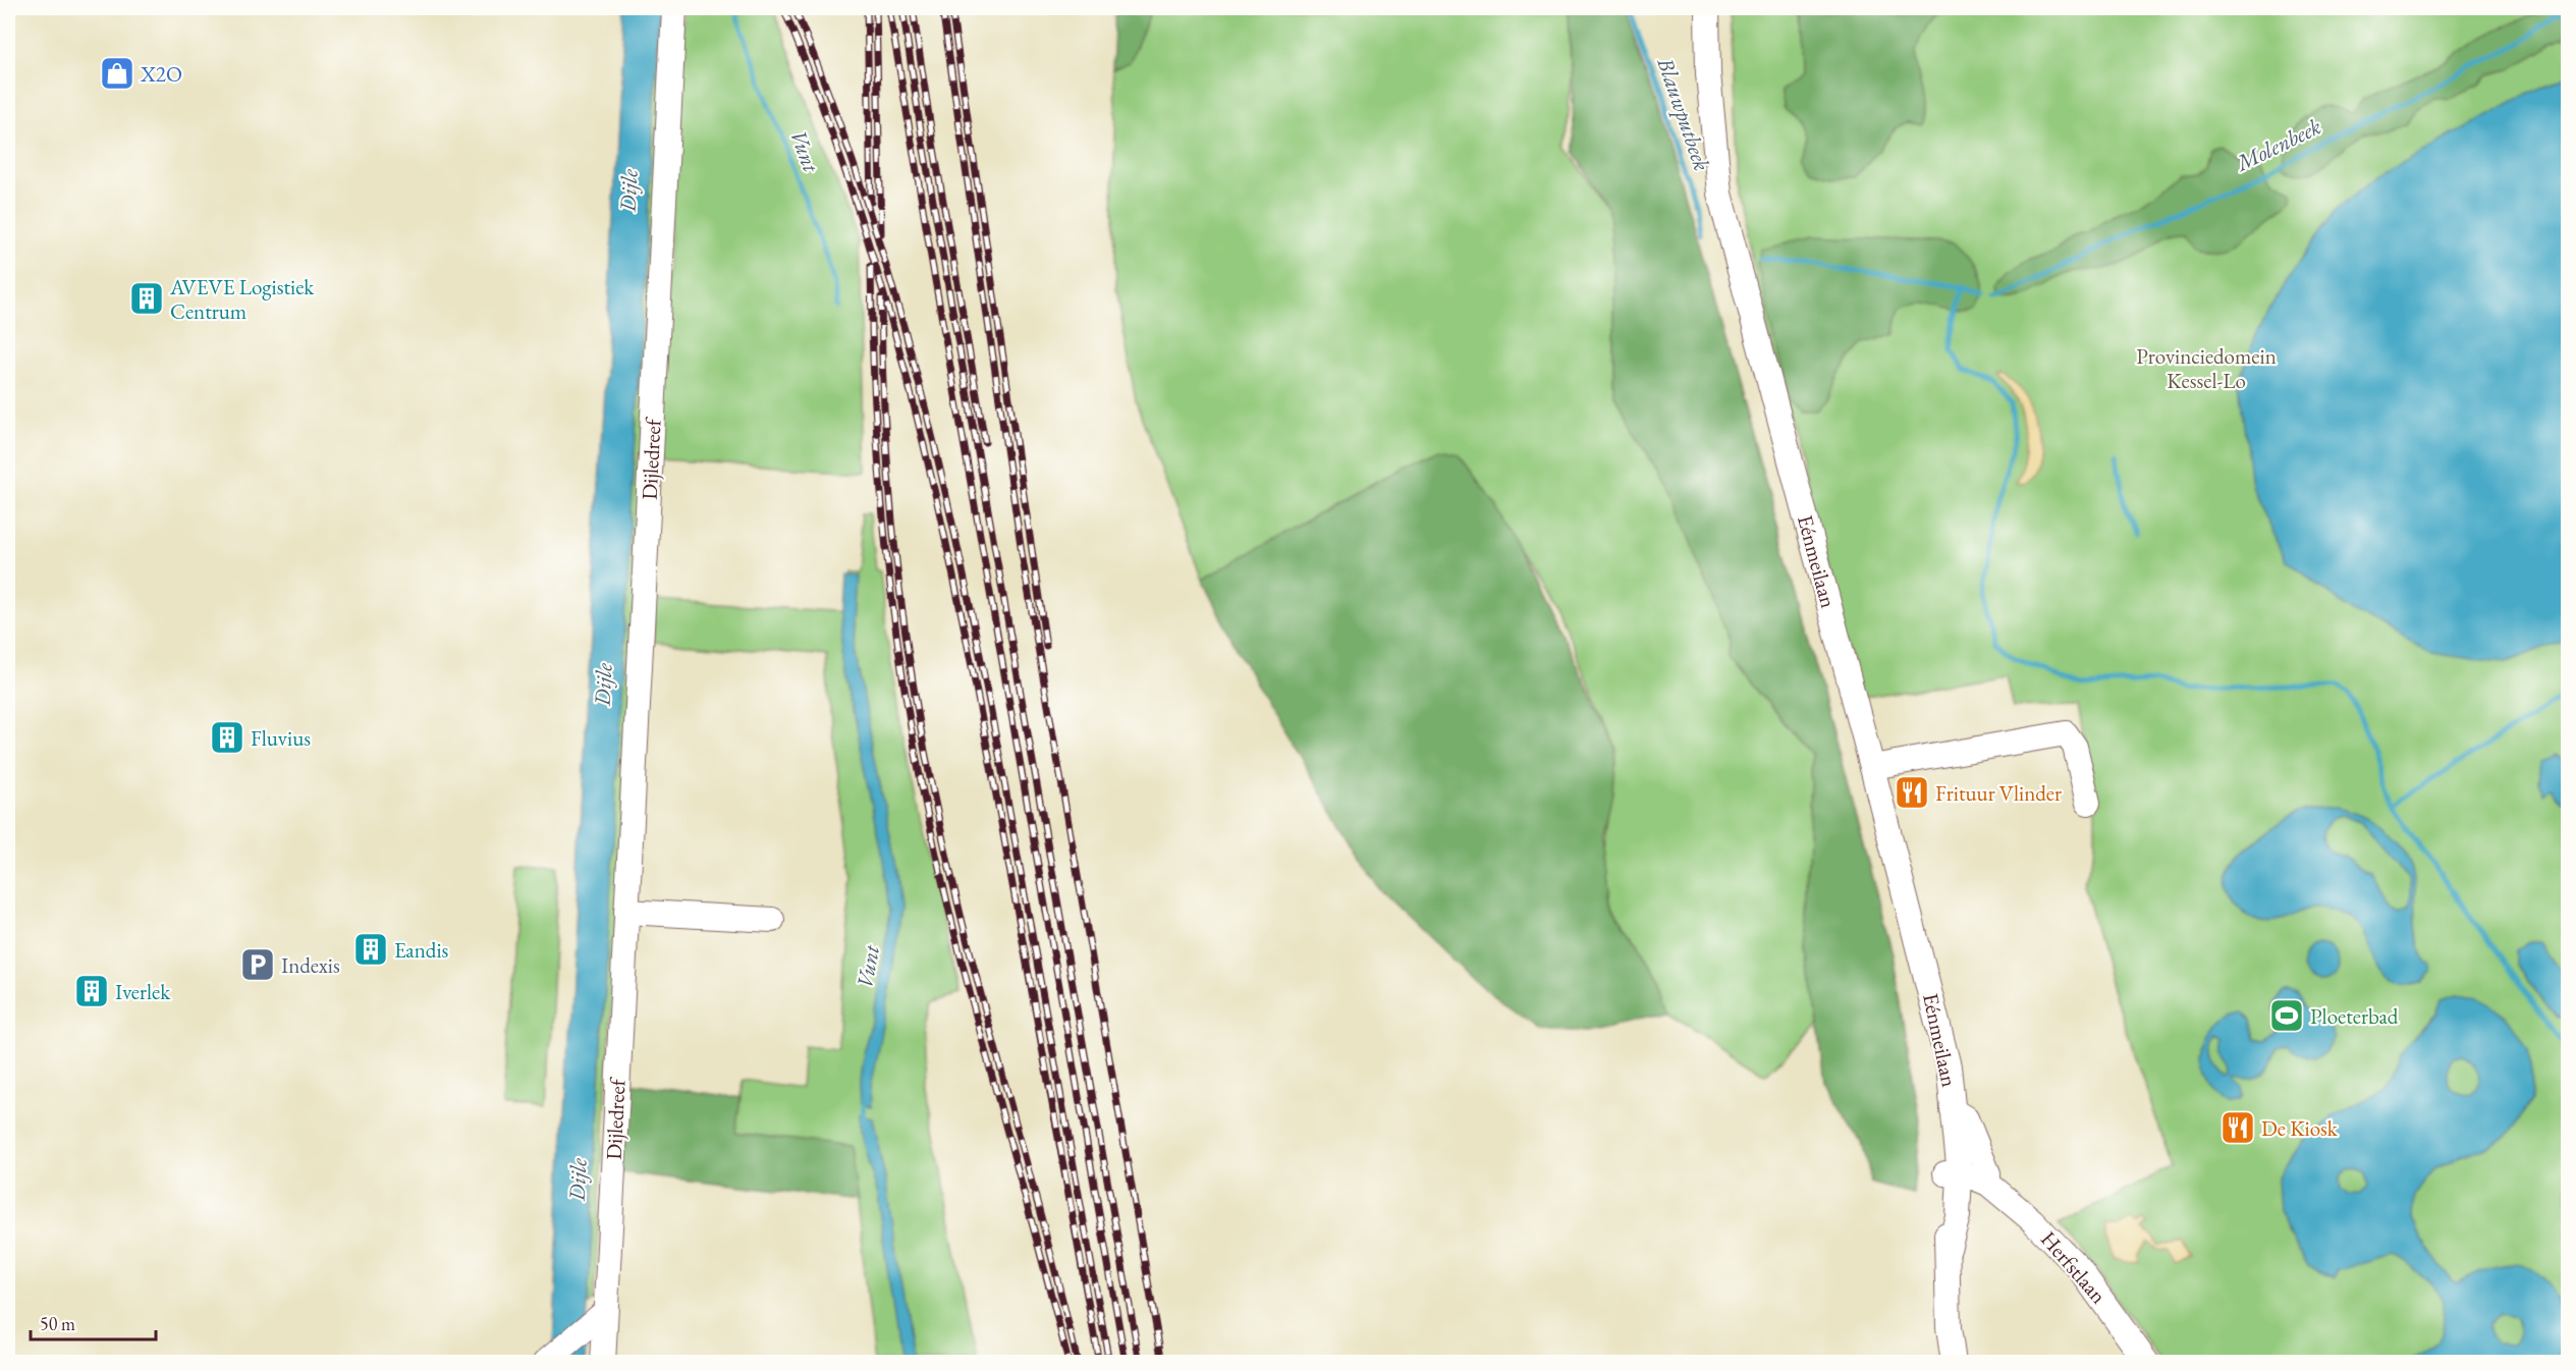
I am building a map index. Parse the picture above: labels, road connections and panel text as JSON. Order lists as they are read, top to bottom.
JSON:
{
  "streets": {
    "street": ["Dijledreef", "Eénmeilaan", "Herfstlaan"]
  },
  "crossings": [
    ["Eénmeilaan", "Herfstlaan"]
  ],
  "water": [
    "Blauwputbeek",
    "Molenbeek",
    "Vunt",
    "Dijle"
  ],
  "parks": ["Provinciedomein Kessel-Lo"],
  "places": {
    "shop": ["X2O"],
    "building": [
      "AVEVE Logistiek Centrum",
      "Fluvius",
      "Eandis",
      "Iverlek"
    ],
    "restaurant": ["Frituur Vlinder", "De Kiosk"],
    "parking": ["Indexis"],
    "sports": ["Ploeterbad"]
  },
  "scale_bar": "50 m"
}
